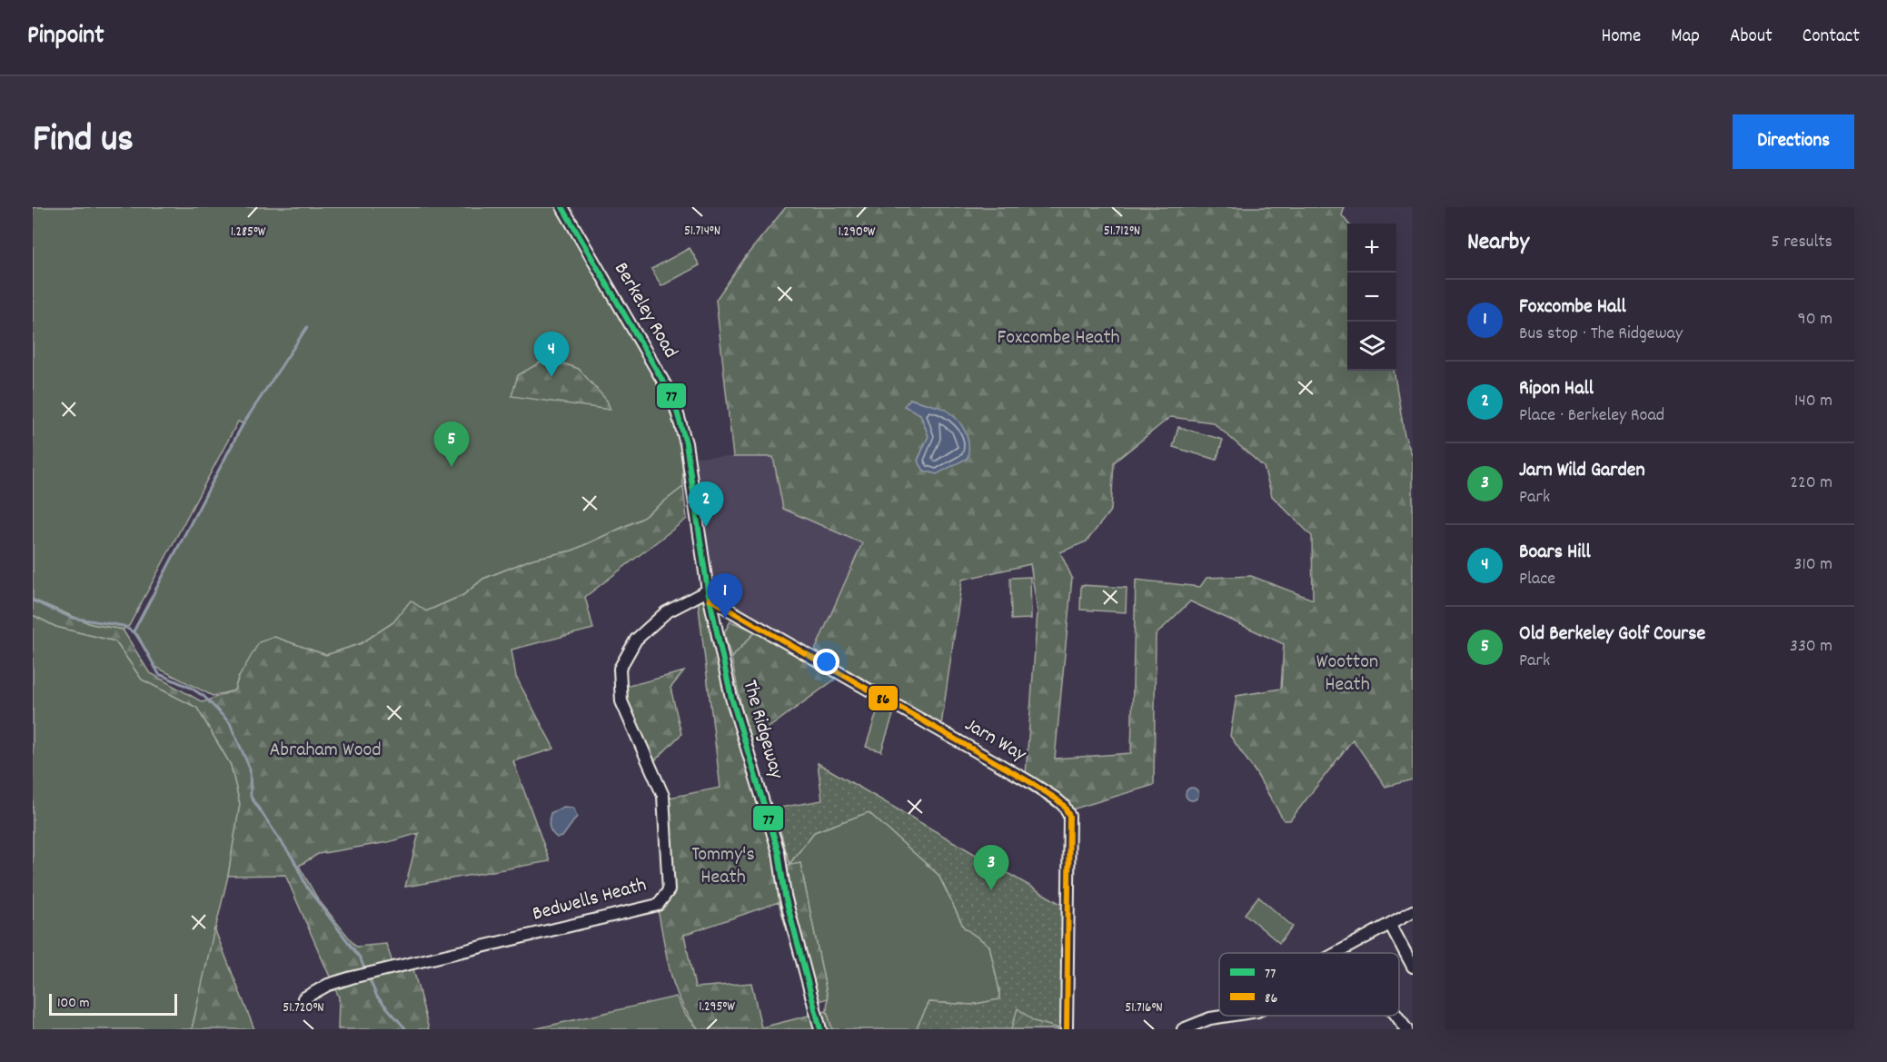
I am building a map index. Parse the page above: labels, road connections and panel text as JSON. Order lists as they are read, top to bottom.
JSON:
{
  "streets": {
    "street": [
      "Berkeley Road",
      "The Ridgeway",
      "Jarn Way",
      "Bedwells Heath"
    ]
  },
  "crossings": [
    ["Berkeley Road", "The Ridgeway"],
    ["Berkeley Road", "Jarn Way"],
    ["Berkeley Road", "Bedwells Heath"],
    ["The Ridgeway", "Jarn Way"],
    ["The Ridgeway", "Bedwells Heath"],
    ["Jarn Way", "Bedwells Heath"]
  ],
  "parks": [
    "Foxcombe Heath",
    "Wootton Heath",
    "Abraham Wood",
    "Tommy's Heath"
  ],
  "lines": ["transit line 77", "transit line 86"],
  "legend": ["77", "86"],
  "scale_bar": "100 m",
  "page": {
    "header": "Pinpoint",
    "nav": [
      "Home",
      "Map",
      "About",
      "Contact"
    ],
    "title": "Find us",
    "buttons": "Directions",
    "heading": ["Nearby", "5 results"],
    "map_buttons": ["+", "−"],
    "list": [
      {
        "mark": "1",
        "name": "Foxcombe Hall",
        "note": "Bus stop · The Ridgeway",
        "value": "90 m"
      },
      {
        "mark": "2",
        "name": "Ripon Hall",
        "note": "Place · Berkeley Road",
        "value": "140 m"
      },
      {
        "mark": "3",
        "name": "Jarn Wild Garden",
        "note": "Park",
        "value": "220 m"
      },
      {
        "mark": "4",
        "name": "Boars Hill",
        "note": "Place",
        "value": "310 m"
      },
      {
        "mark": "5",
        "name": "Old Berkeley Golf Course",
        "note": "Park",
        "value": "330 m"
      }
    ],
    "pins": [
      "4",
      "5",
      "2",
      "1",
      "3"
    ],
    "scale": "100 m"
  },
  "coordinates": [
    "51.714°N",
    "51.712°N",
    "1.285°W",
    "1.290°W",
    "1.295°W",
    "51.720°N",
    "51.716°N"
  ]
}
